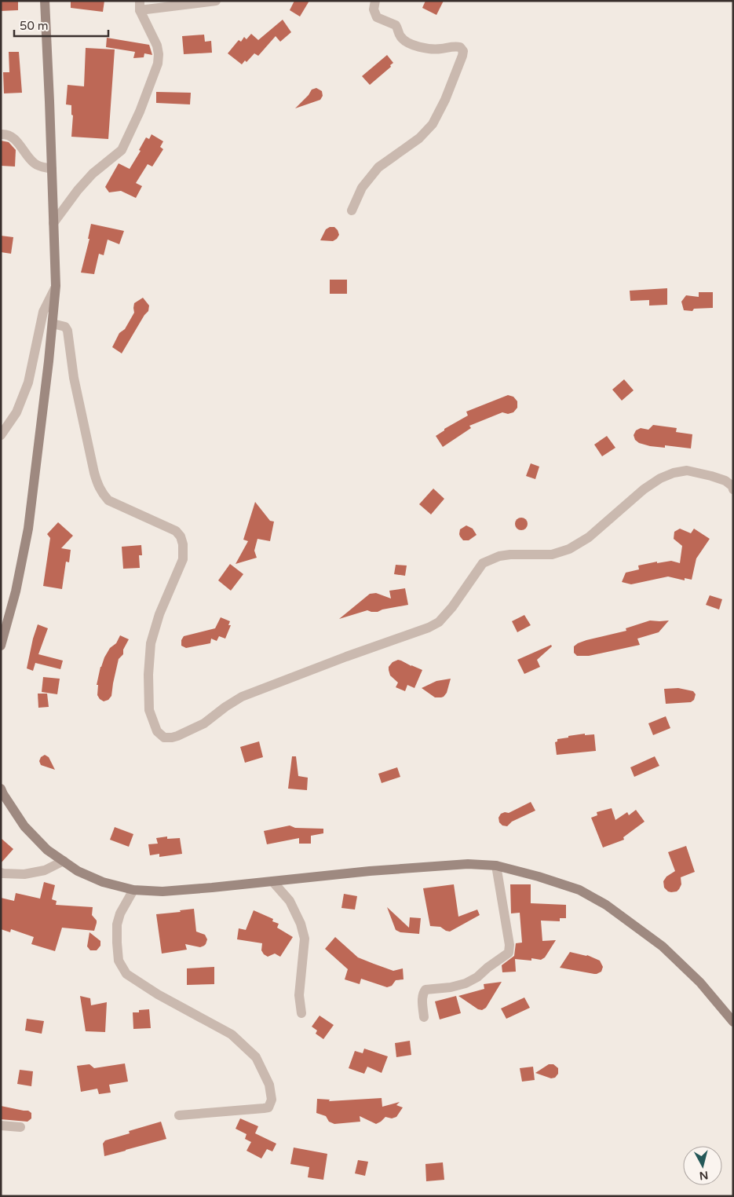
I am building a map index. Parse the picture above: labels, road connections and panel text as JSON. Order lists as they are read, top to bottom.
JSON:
{
  "scale_bar": "50 m",
  "north": "bottom"
}
